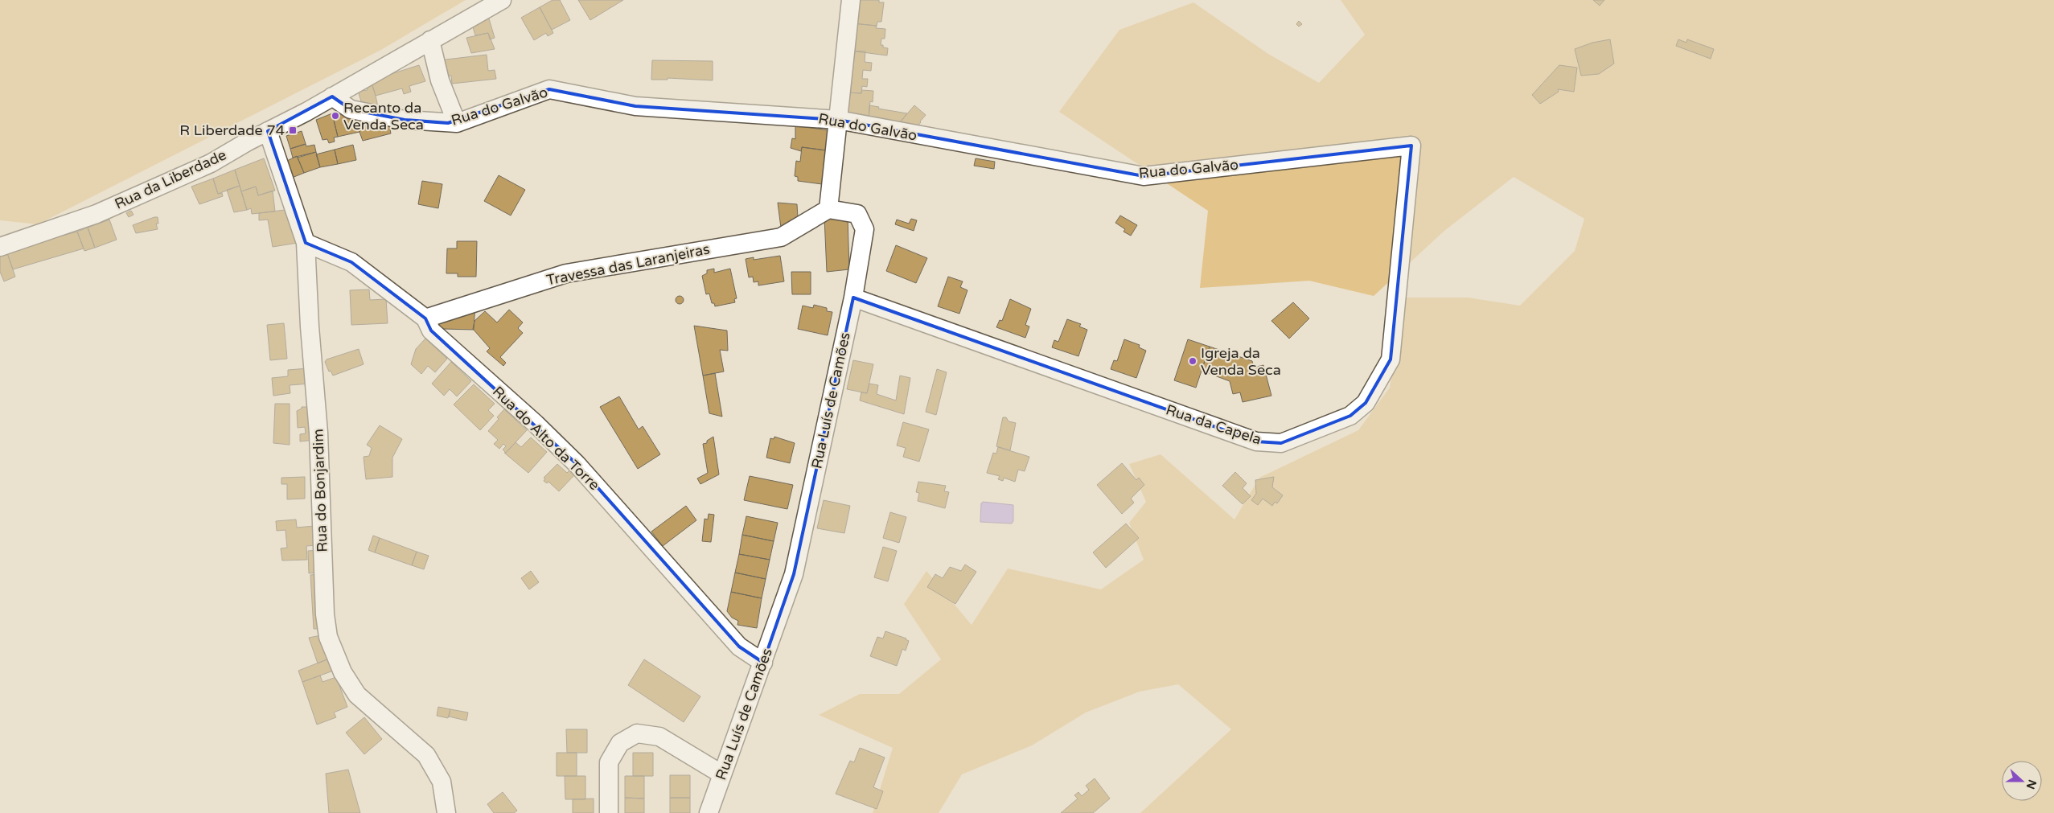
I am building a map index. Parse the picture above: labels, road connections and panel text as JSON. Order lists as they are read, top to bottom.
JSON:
{
  "streets": {
    "street": [
      "Rua do Galvão",
      "Rua da Liberdade",
      "Travessa das Laranjeiras",
      "Rua Luís de Camões",
      "Rua da Capela",
      "Rua do Alto da Torre",
      "Rua do Bonjardim"
    ]
  },
  "crossings": [
    ["Rua do Galvão", "Rua da Liberdade"],
    ["Rua do Galvão", "Rua da Capela"],
    ["Rua da Liberdade", "Rua do Bonjardim"],
    ["Travessa das Laranjeiras", "Rua Luís de Camões"],
    ["Travessa das Laranjeiras", "Rua do Alto da Torre"],
    ["Rua Luís de Camões", "Rua da Capela"],
    ["Rua Luís de Camões", "Rua do Alto da Torre"],
    ["Rua do Alto da Torre", "Rua do Bonjardim"]
  ],
  "places": {
    "other": ["Recanto da Venda Seca", "Igreja da Venda Seca"],
    "transit": ["R Liberdade 74"]
  },
  "north": "right"
}
